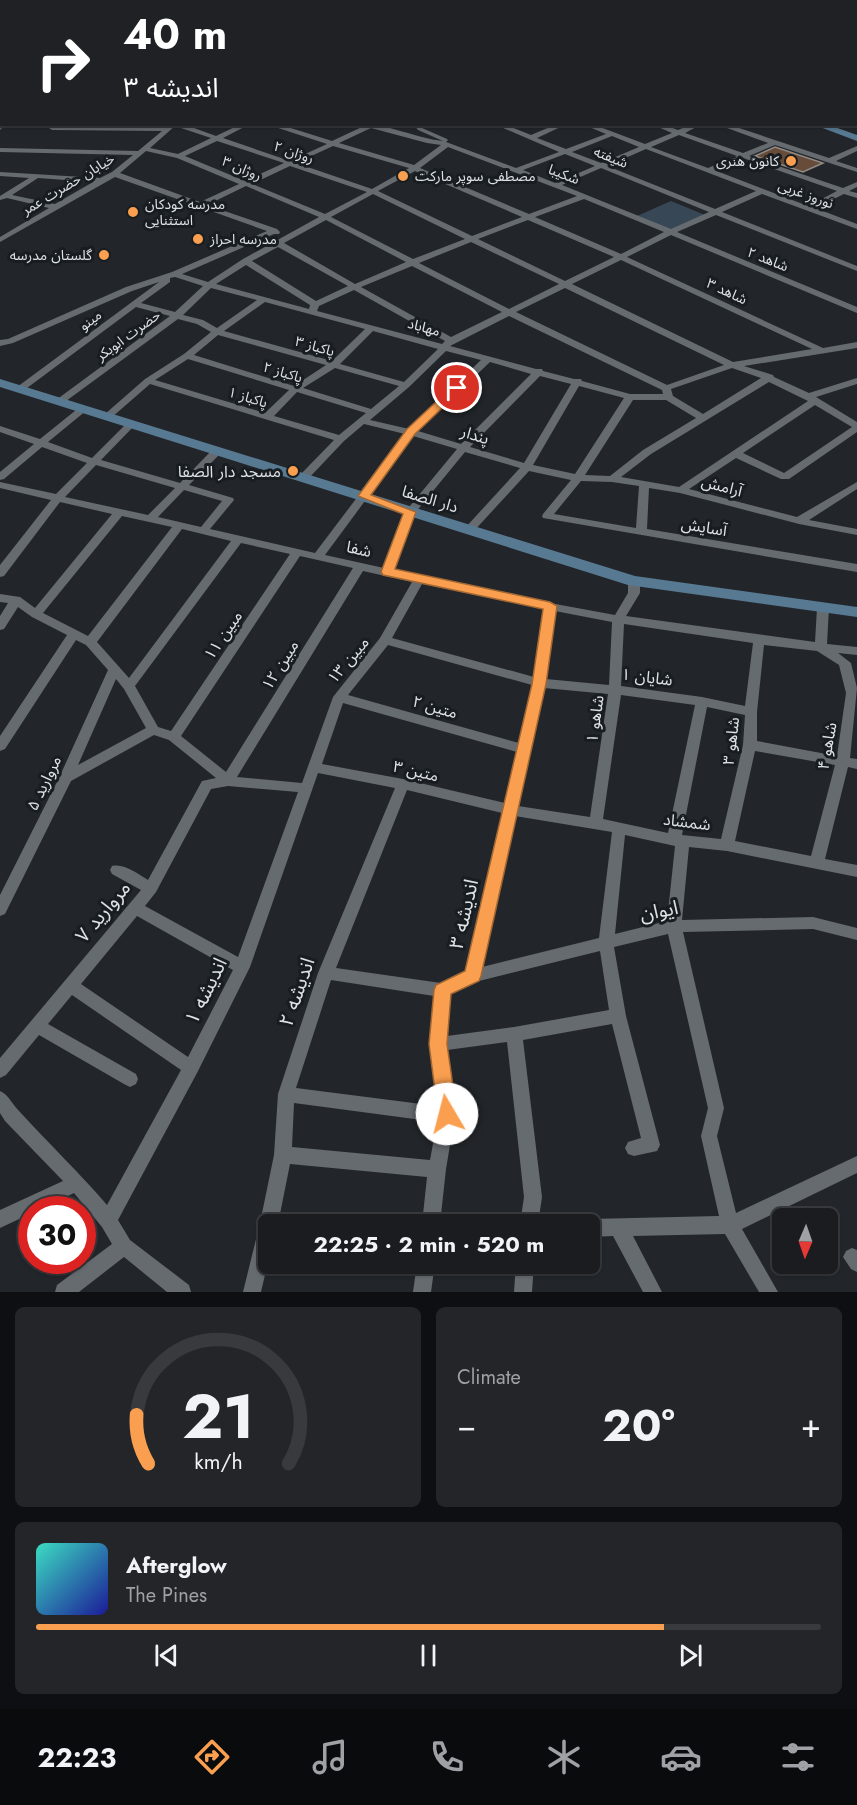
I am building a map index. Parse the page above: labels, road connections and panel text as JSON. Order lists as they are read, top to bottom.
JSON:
{
  "streets": {
    "main road": ["دار الصفا"],
    "street": [
      "روژان ۲",
      "شیفته",
      "روژان ۳",
      "شکیبا",
      "خیابان حضرت عمر",
      "نوروز غربی",
      "شاهد ۲",
      "شاهد ۳",
      "مینو",
      "مهاباد",
      "حضرت ابوبکر",
      "پاکباز ۳",
      "پاکباز ۲",
      "پاکباز ۱",
      "پندار",
      "آرامش",
      "آسایش",
      "شفا",
      "مبین ۱۱",
      "مبین ۱۳",
      "مبین ۱۲",
      "شایان ۱",
      "متین ۲",
      "شاهو ۱",
      "شاهو ۳",
      "شاهو ۴",
      "متین ۳",
      "مروارید ۵",
      "شمشاد",
      "ایوان",
      "مروارید ۷",
      "اندیشه ۳",
      "اندیشه ۱",
      "اندیشه ۲"
    ]
  },
  "crossings": [
    ["روژان ۲", "خیابان حضرت عمر"],
    ["روژان ۲", "حضرت ابوبکر"],
    ["روژان ۳", "خیابان حضرت عمر"],
    ["روژان ۳", "مهاباد"],
    ["روژان ۳", "حضرت ابوبکر"],
    ["شکیبا", "شاهد ۲"],
    ["شکیبا", "حضرت ابوبکر"],
    ["شاهد ۳", "حضرت ابوبکر"],
    ["مینو", "مهاباد"],
    ["مینو", "پاکباز ۳"],
    ["مینو", "دار الصفا"],
    ["مهاباد", "حضرت ابوبکر"],
    ["حضرت ابوبکر", "پاکباز ۳"],
    ["حضرت ابوبکر", "دار الصفا"],
    ["پندار", "آرامش"],
    ["پندار", "آسایش"],
    ["آرامش", "آسایش"],
    ["شفا", "مبین ۱۱"],
    ["شفا", "مبین ۱۳"],
    ["شفا", "مبین ۱۲"],
    ["شفا", "شاهو ۱"],
    ["شفا", "شاهو ۳"],
    ["شفا", "شاهو ۴"],
    ["شفا", "اندیشه ۳"],
    ["مبین ۱۳", "شایان ۱"],
    ["مبین ۱۳", "متین ۲"],
    ["مبین ۱۳", "متین ۳"],
    ["مبین ۱۳", "اندیشه ۱"],
    ["مبین ۱۲", "مروارید ۷"],
    ["شایان ۱", "شاهو ۱"],
    ["شایان ۱", "شاهو ۳"],
    ["شایان ۱", "اندیشه ۳"],
    ["متین ۲", "اندیشه ۳"],
    ["شاهو ۱", "شمشاد"],
    ["شاهو ۳", "شمشاد"],
    ["شاهو ۴", "شمشاد"],
    ["متین ۳", "شمشاد"],
    ["متین ۳", "اندیشه ۳"],
    ["متین ۳", "اندیشه ۱"],
    ["متین ۳", "اندیشه ۲"],
    ["شمشاد", "اندیشه ۳"],
    ["ایوان", "اندیشه ۳"]
  ],
  "places": [
    "کانون هنری",
    "مصطفی سوپر مارکت",
    "مدرسه کودکان استثنایی",
    "مدرسه احراز",
    "گلستان مدرسه",
    "مسجد دار الصفا"
  ],
  "north": "bottom",
  "page": {
    "turn": ["40 m", "اندیشه ۳"],
    "limit": "30",
    "trip": "22:25 · 2 min · 520 m",
    "tile": "Climate",
    "heat": ["−", "20°", "+"],
    "song": ["Afterglow", "The Pines"],
    "tabs": "22:23",
    "gauge": ["21", "km/h"]
  }
}
